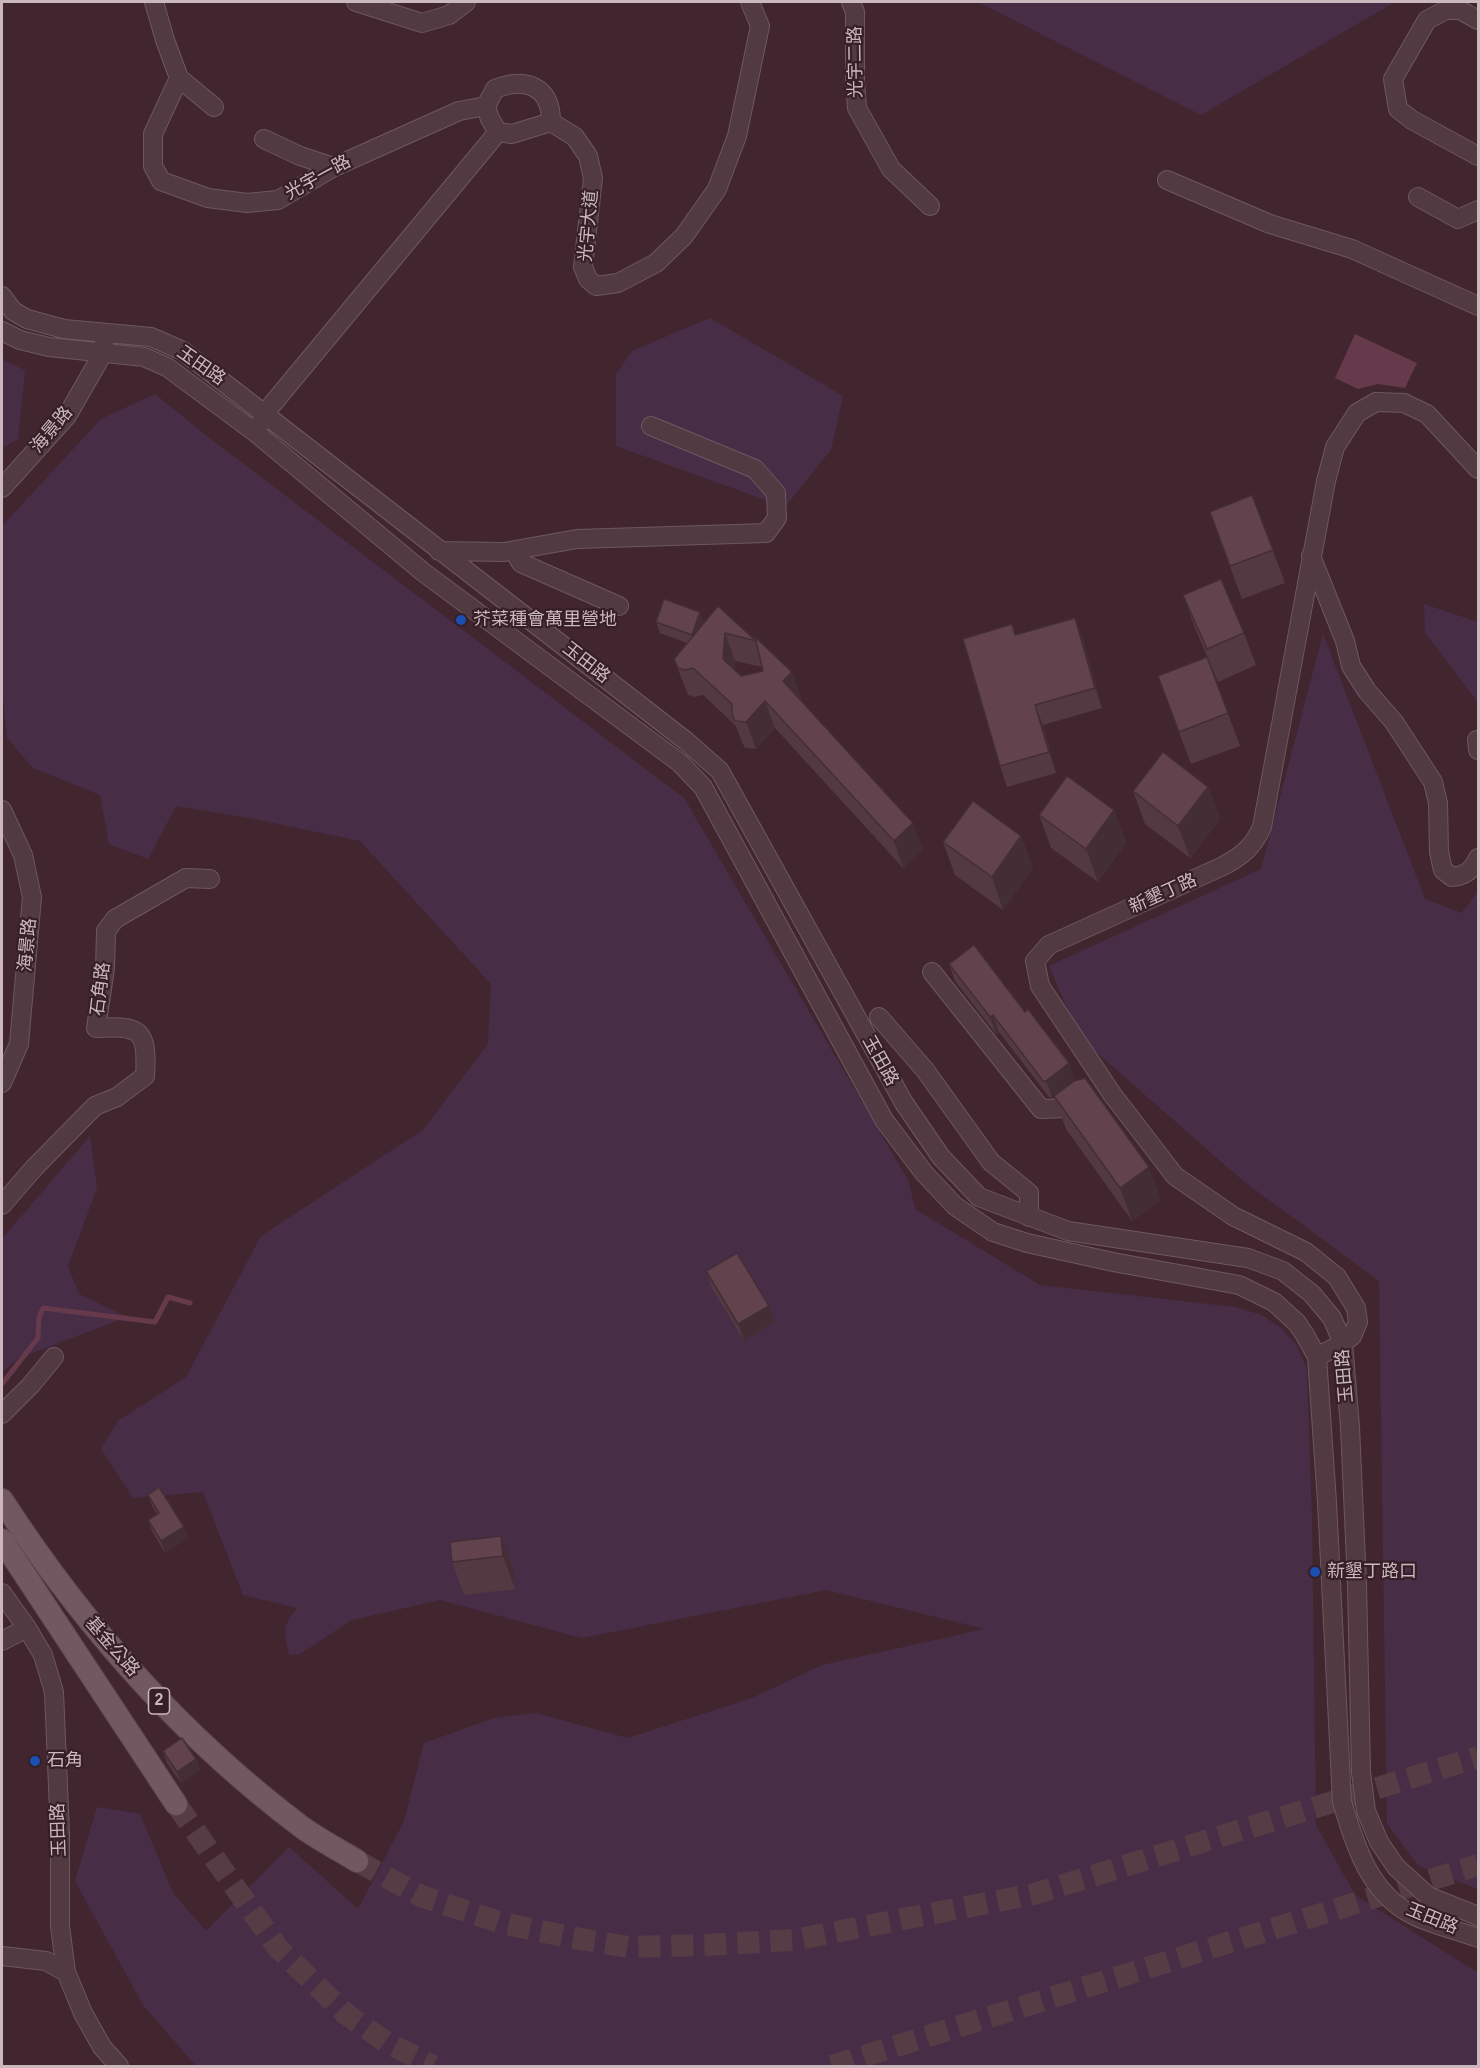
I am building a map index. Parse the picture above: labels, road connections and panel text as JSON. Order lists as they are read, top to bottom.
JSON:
{
  "streets": {
    "main road": ["基金公路", "2"],
    "street": [
      "光宇二路",
      "光宇一路",
      "光宇大道",
      "玉田路",
      "海景路",
      "新墾丁路",
      "石角路"
    ]
  },
  "crossings": [
    ["光宇一路", "光宇大道"],
    ["玉田路", "海景路"],
    ["玉田路", "新墾丁路"]
  ],
  "places": ["芥菜種會萬里營地", "新墾丁路口", "石角"]
}
